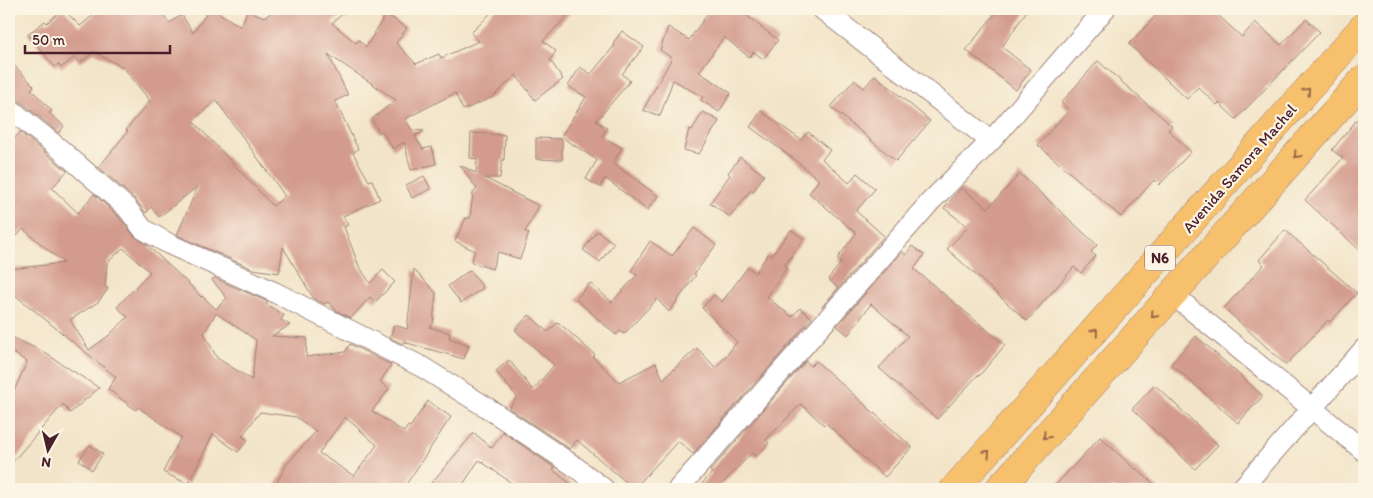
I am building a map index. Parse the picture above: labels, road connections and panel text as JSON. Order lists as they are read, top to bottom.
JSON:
{
  "streets": {
    "highway": ["Avenida Samora Machel", "N6"]
  },
  "scale_bar": "50 m",
  "north": "bottom"
}
